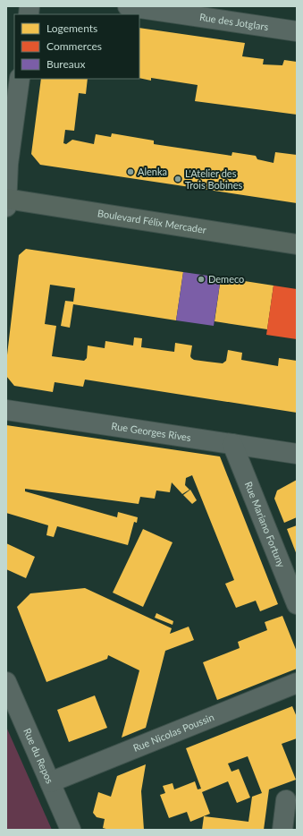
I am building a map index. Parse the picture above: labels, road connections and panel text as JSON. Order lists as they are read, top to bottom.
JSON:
{
  "streets": {
    "main road": ["Boulevard Félix Mercader"],
    "street": [
      "Rue des Jotglars",
      "Rue Georges Rives",
      "Rue Mariano Fortuny",
      "Rue Nicolas Poussin",
      "Rue du Repos"
    ]
  },
  "crossings": [
    ["Rue Georges Rives", "Rue Mariano Fortuny"],
    ["Rue Nicolas Poussin", "Rue du Repos"]
  ],
  "places": ["Alenka", "L'Atelier des Trois Bobines", "Demeco"],
  "legend": ["Logements", "Commerces", "Bureaux"]
}
